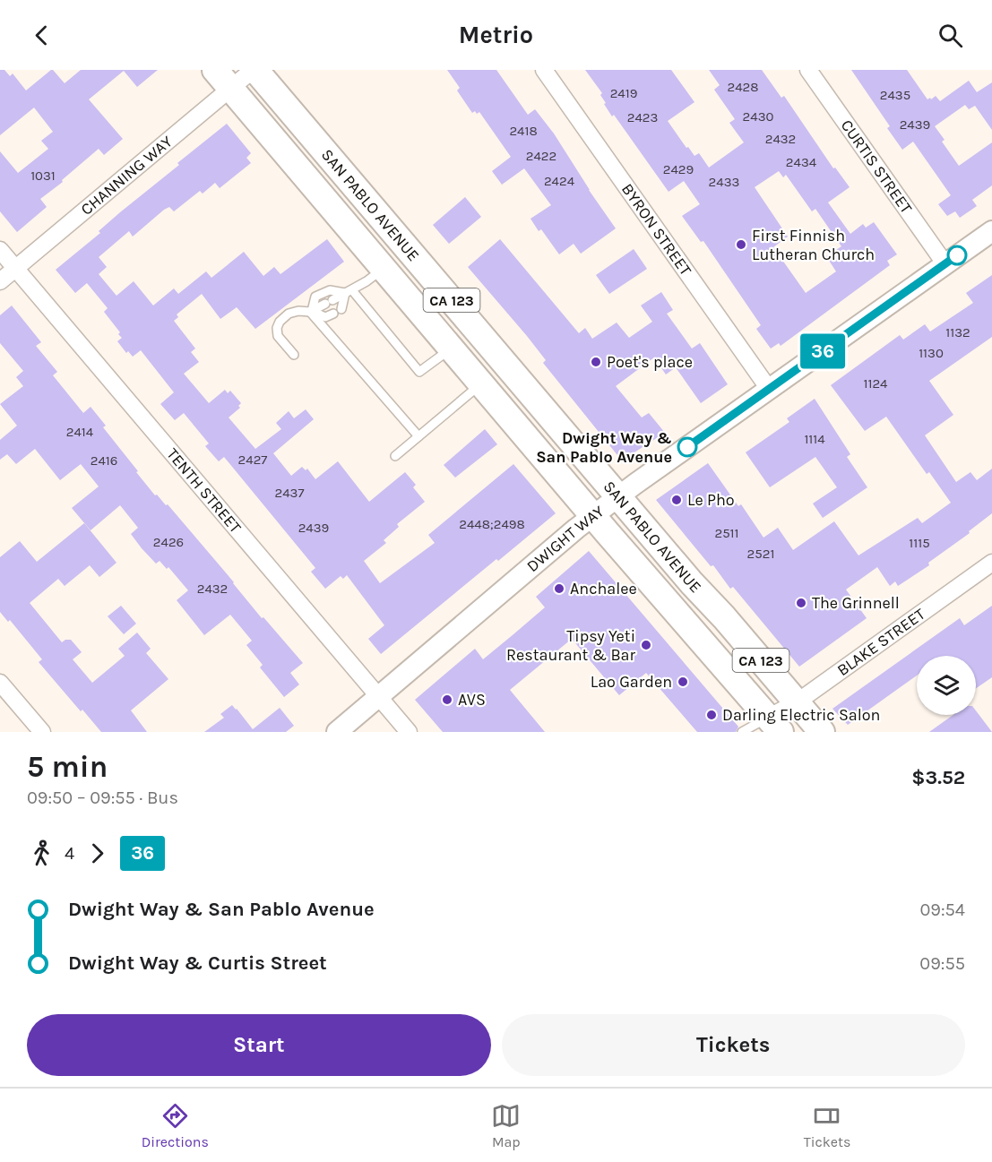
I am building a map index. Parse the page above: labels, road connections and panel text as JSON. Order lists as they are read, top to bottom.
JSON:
{
  "streets": {
    "main road": ["SAN PABLO AVENUE", "CA 123"],
    "street": [
      "CURTIS STREET",
      "CHANNING WAY",
      "BYRON STREET",
      "TENTH STREET",
      "DWIGHT WAY",
      "BLAKE STREET"
    ]
  },
  "crossings": [
    ["CURTIS STREET", "DWIGHT WAY"],
    ["CHANNING WAY", "SAN PABLO AVENUE"],
    ["CHANNING WAY", "TENTH STREET"],
    ["SAN PABLO AVENUE", "DWIGHT WAY"],
    ["SAN PABLO AVENUE", "BLAKE STREET"],
    ["BYRON STREET", "DWIGHT WAY"],
    ["TENTH STREET", "DWIGHT WAY"]
  ],
  "places": [
    "First Finnish Lutheran Church",
    "Poet's place",
    "Dwight Way & San Pablo Avenue",
    "Le Pho",
    "Anchalee",
    "The Grinnell",
    "Tipsy Yeti Restaurant & Bar",
    "Lao Garden",
    "AVS",
    "Darling Electric Salon"
  ],
  "lines": ["bus line 36"],
  "house_numbers": [
    "2428",
    "2419",
    "2435",
    "2430",
    "2423",
    "2439",
    "2418",
    "2432",
    "2422",
    "2434",
    "2429",
    "1031",
    "2424",
    "2433",
    "1132",
    "1130",
    "1124",
    "2414",
    "1114",
    "2427",
    "2416",
    "2437",
    "2448;2498",
    "2439",
    "2511",
    "2426",
    "1115",
    "2521",
    "2432"
  ],
  "page": {
    "header": "Metrio",
    "on_map": "36",
    "heading": ["5 min", "09:50 – 09:55 · Bus", "$3.52"],
    "legs": ["4", "36"],
    "list": [
      {
        "name": "Dwight Way & San Pablo Avenue",
        "value": "09:54"
      },
      {
        "name": "Dwight Way & Curtis Street",
        "value": "09:55"
      }
    ],
    "buttons": ["Start", "Tickets"],
    "tabs": ["Directions", "Map", "Tickets"]
  }
}
